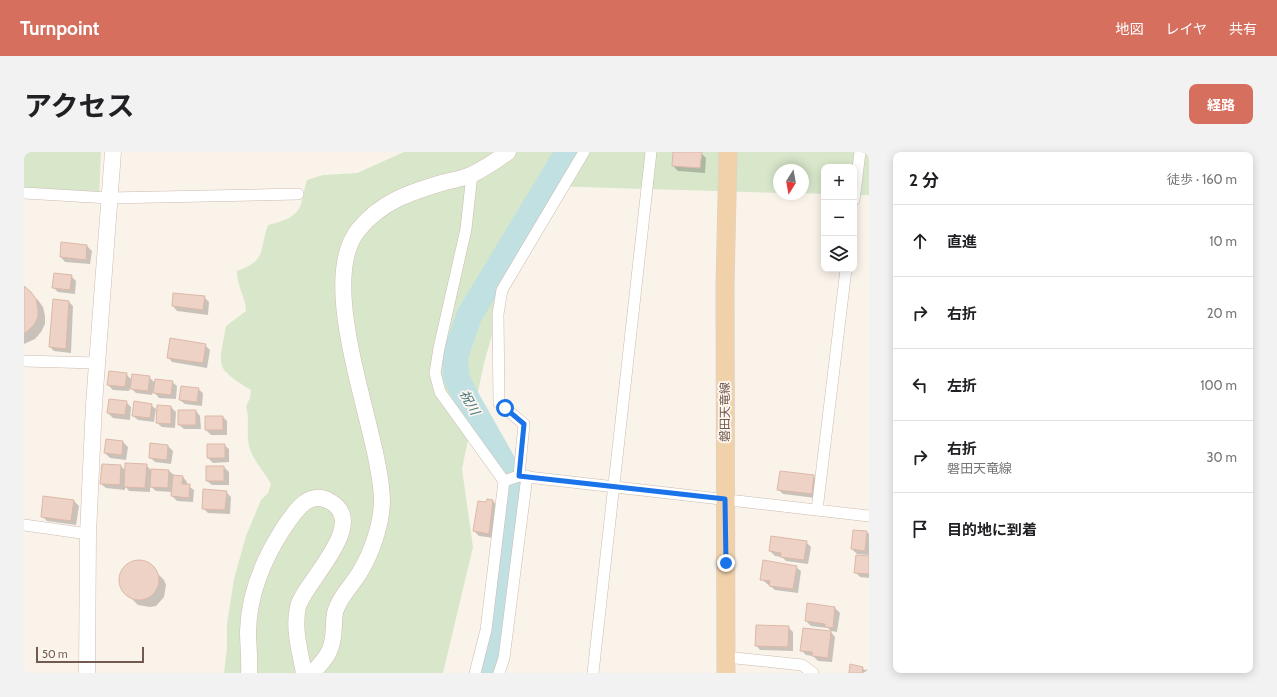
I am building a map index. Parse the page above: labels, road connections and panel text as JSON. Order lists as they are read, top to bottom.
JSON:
{
  "streets": {
    "main road": ["磐田天竜線"]
  },
  "water": ["祝川"],
  "scale_bar": "50 m",
  "north": "bottom",
  "page": {
    "header": "Turnpoint",
    "nav": ["地図", "レイヤ", "共有"],
    "title": "アクセス",
    "buttons": "経路",
    "heading": ["2 分", "徒歩 · 160 m"],
    "map_buttons": ["+", "−"],
    "list": [
      ["直進", "10 m"],
      ["右折", "20 m"],
      ["左折", "100 m"],
      ["右折", "磐田天竜線", "30 m"],
      "目的地に到着"
    ],
    "scale": "50 m"
  }
}
